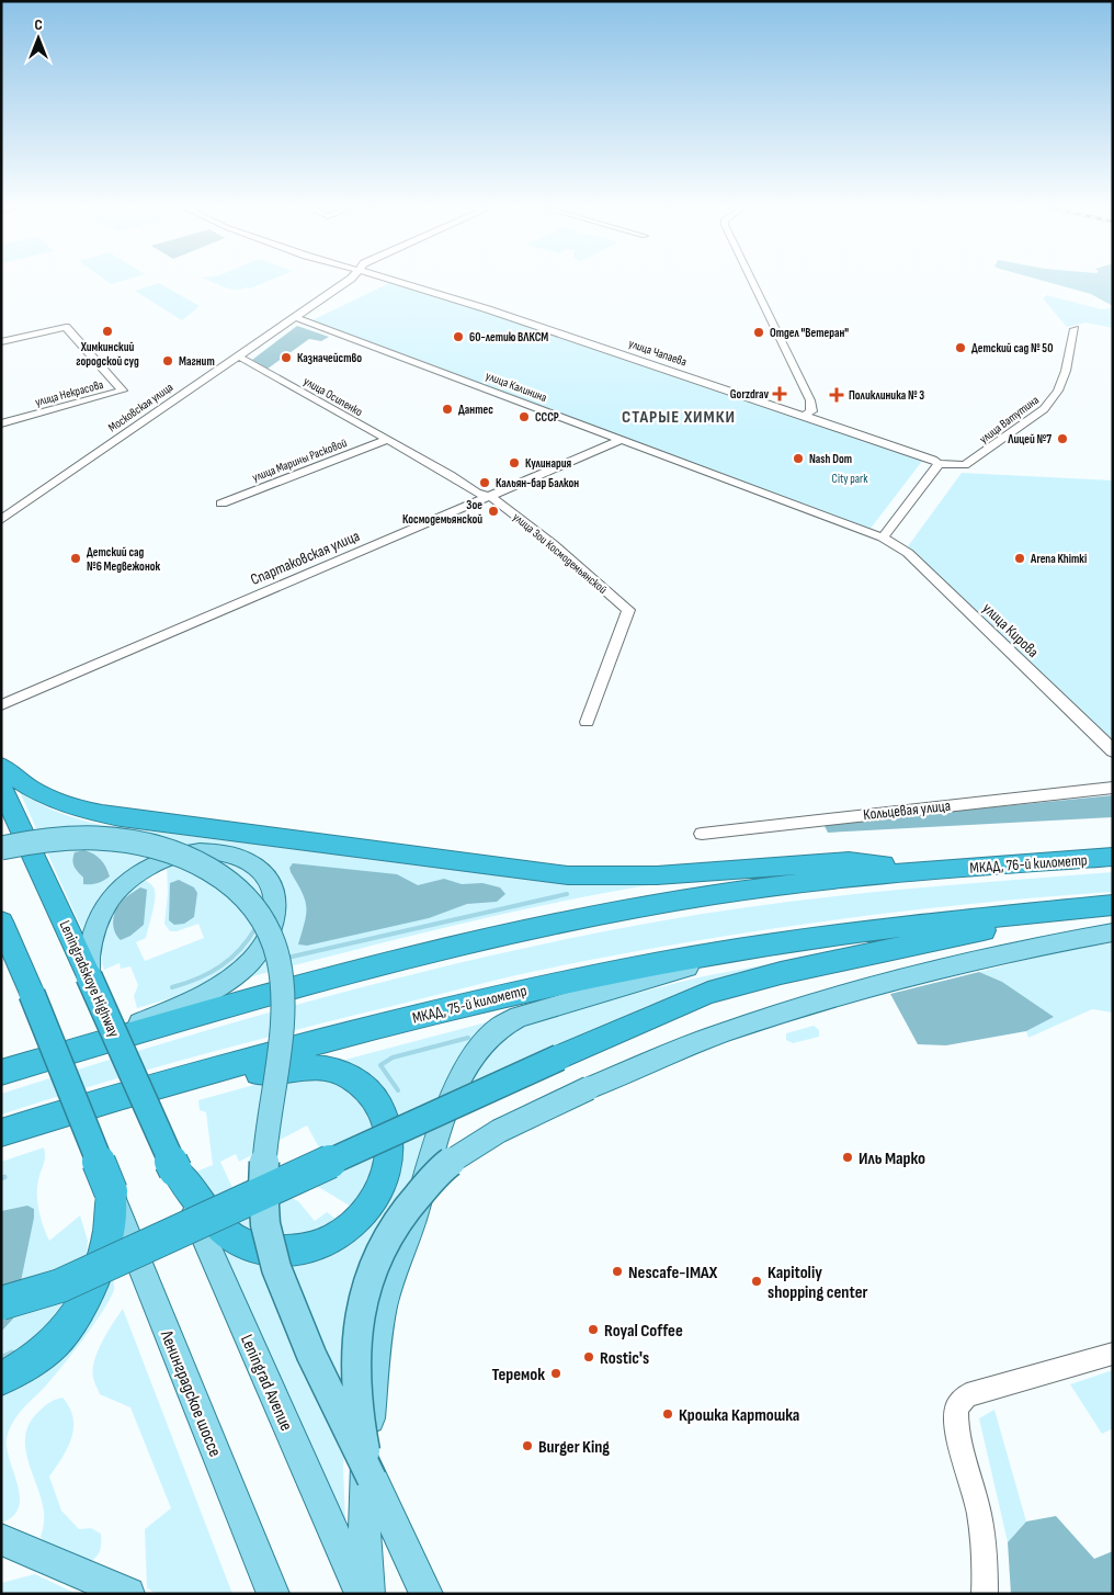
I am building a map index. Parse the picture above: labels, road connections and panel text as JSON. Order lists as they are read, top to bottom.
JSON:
{
  "streets": {
    "highway": ["МКАД, 76-й километр", "Leningradskoye Highway", "МКАД, 75-й километр"],
    "main road": ["Leningrad Avenue", "Ленинградское шоссе"],
    "street": [
      "улица Чапаева",
      "улица Калинина",
      "улица Некрасова",
      "улица Осипенко",
      "Московская улица",
      "улица Ватутина",
      "улица Марины Расковой",
      "улица Зои Космодемьянской",
      "Спартаковская улица",
      "улица Кирова",
      "Кольцевая улица"
    ]
  },
  "crossings": [
    ["улица Чапаева", "улица Ватутина"],
    ["улица Калинина", "Московская улица"],
    ["улица Калинина", "Спартаковская улица"],
    ["улица Калинина", "улица Кирова"],
    ["улица Осипенко", "Московская улица"],
    ["улица Осипенко", "улица Марины Расковой"],
    ["улица Осипенко", "улица Зои Космодемьянской"],
    ["улица Марины Расковой", "улица Зои Космодемьянской"],
    ["улица Зои Космодемьянской", "Спартаковская улица"],
    ["Leningradskoye Highway", "МКАД, 75-й километр"],
    ["Leningradskoye Highway", "Leningrad Avenue"]
  ],
  "districts": ["СТАРЫЕ ХИМКИ"],
  "parks": ["City park"],
  "places": {
    "other": [
      "Химкинский городской суд",
      "Отдел \"Ветеран\"",
      "60-летию ВЛКСМ",
      "Детский сад № 50",
      "Казначейство",
      "Магнит",
      "Дантес",
      "СССР",
      "Лицей №7",
      "Nash Dom",
      "Кулинария",
      "Кальян-бар Балкон",
      "Зое Космодемьянской",
      "Детский сад №6 Медвежонок",
      "Arena Khimki",
      "Иль Марко",
      "Nescafe-IMAX",
      "Kapitoliy shopping center",
      "Royal Coffee",
      "Rostic's",
      "Теремок",
      "Крошка Картошка",
      "Burger King"
    ],
    "health": ["Gorzdrav", "Поликлиника № 3"]
  },
  "north": "top"
}
